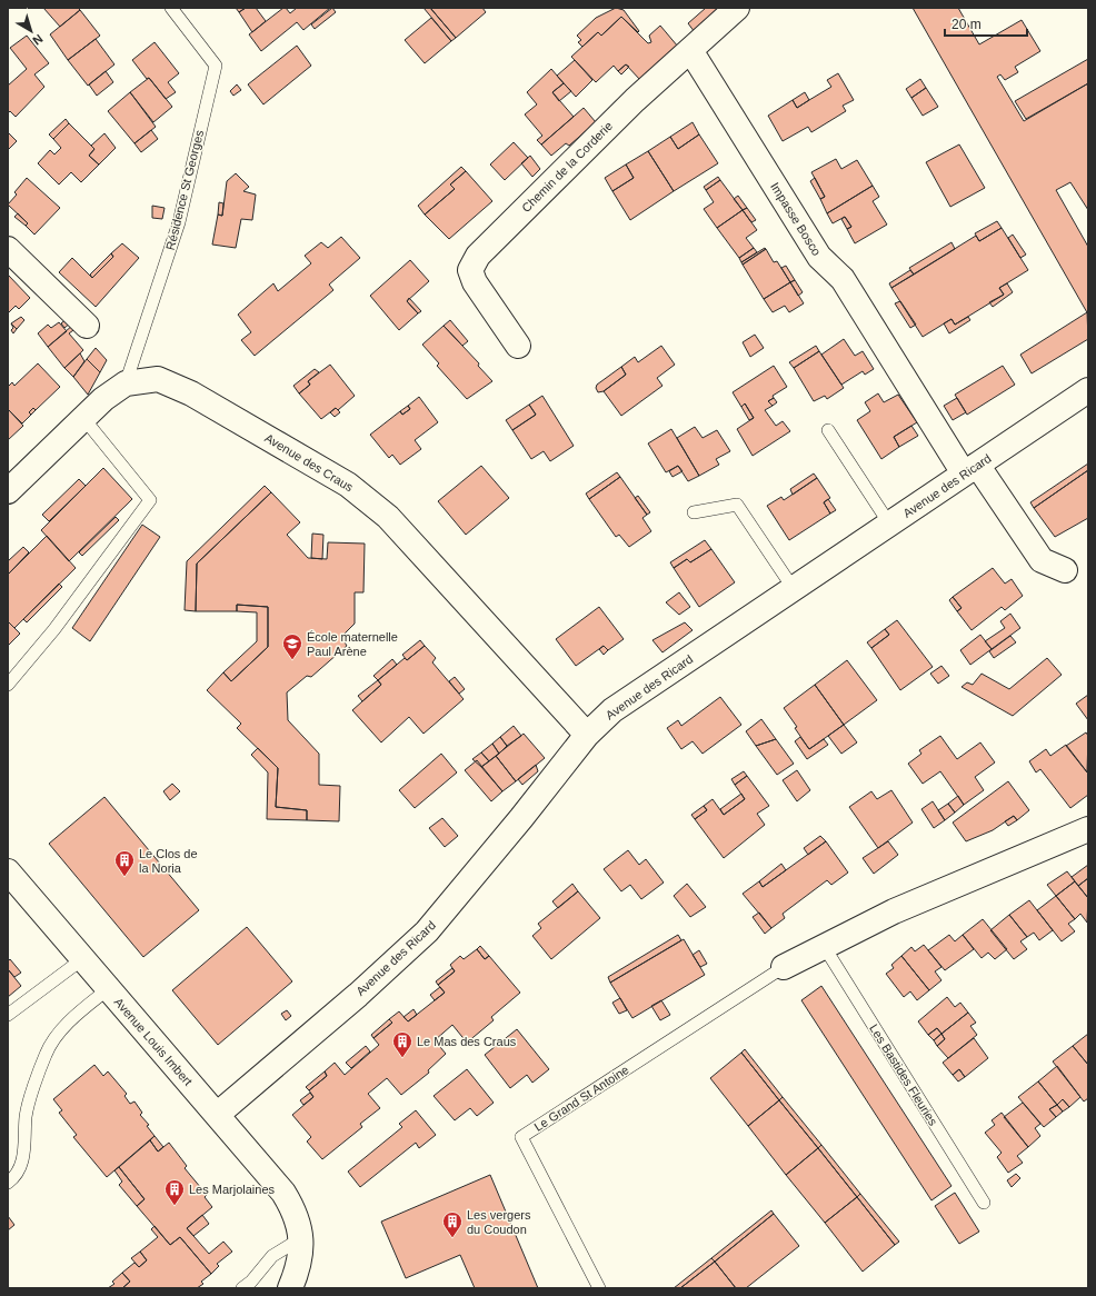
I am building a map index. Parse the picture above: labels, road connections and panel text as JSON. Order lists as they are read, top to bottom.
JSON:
{
  "streets": {
    "street": [
      "Chemin de la Corderie",
      "Impasse Bosco",
      "Avenue des Craus",
      "Avenue des Ricard",
      "Avenue Louis Imbert"
    ],
    "lane": ["Résidence St Georges", "Les Bastides Fleuries", "Le Grand St Antoine"]
  },
  "crossings": [
    ["Chemin de la Corderie", "Impasse Bosco"],
    ["Résidence St Georges", "Avenue des Craus"],
    ["Impasse Bosco", "Avenue des Ricard"],
    ["Avenue des Craus", "Avenue des Ricard"],
    ["Avenue des Ricard", "Avenue Louis Imbert"]
  ],
  "places": {
    "school or university": ["École maternelle Paul Arène"],
    "building": [
      "Le Clos de la Noria",
      "Le Mas des Craus",
      "Les Marjolaines",
      "Les vergers du Coudon"
    ]
  },
  "scale_bar": "20 m",
  "north": "bottom right"
}
